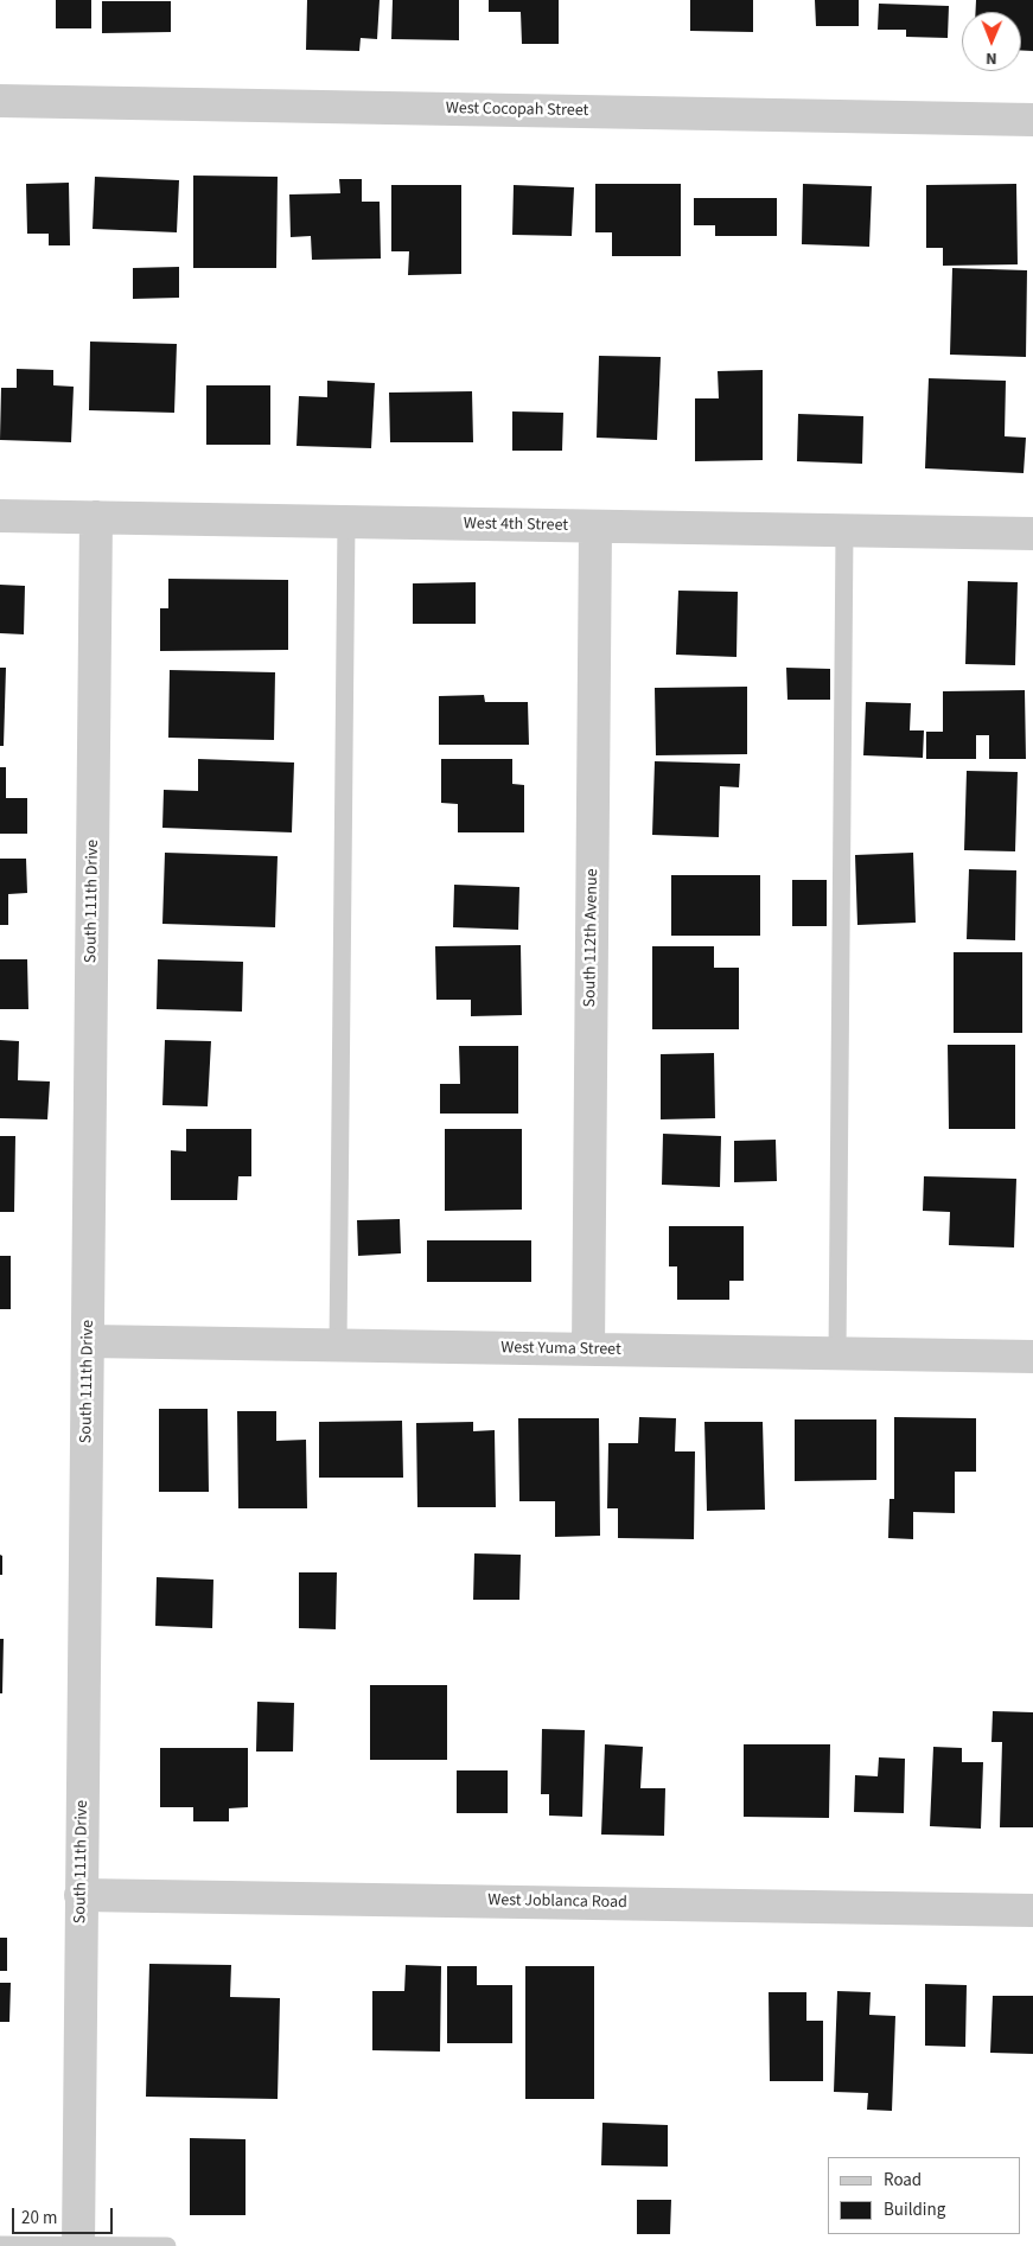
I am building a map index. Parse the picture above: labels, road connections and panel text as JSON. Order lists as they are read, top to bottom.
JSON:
{
  "streets": {
    "street": [
      "West Cocopah Street",
      "West 4th Street",
      "South 111th Drive",
      "South 112th Avenue",
      "West Yuma Street",
      "West Joblanca Road"
    ]
  },
  "crossings": [
    ["West 4th Street", "South 111th Drive"],
    ["West 4th Street", "South 112th Avenue"],
    ["South 111th Drive", "West Yuma Street"],
    ["South 111th Drive", "West Joblanca Road"],
    ["South 112th Avenue", "West Yuma Street"]
  ],
  "legend": ["Road", "Building"],
  "scale_bar": "20 m",
  "north": "bottom"
}
